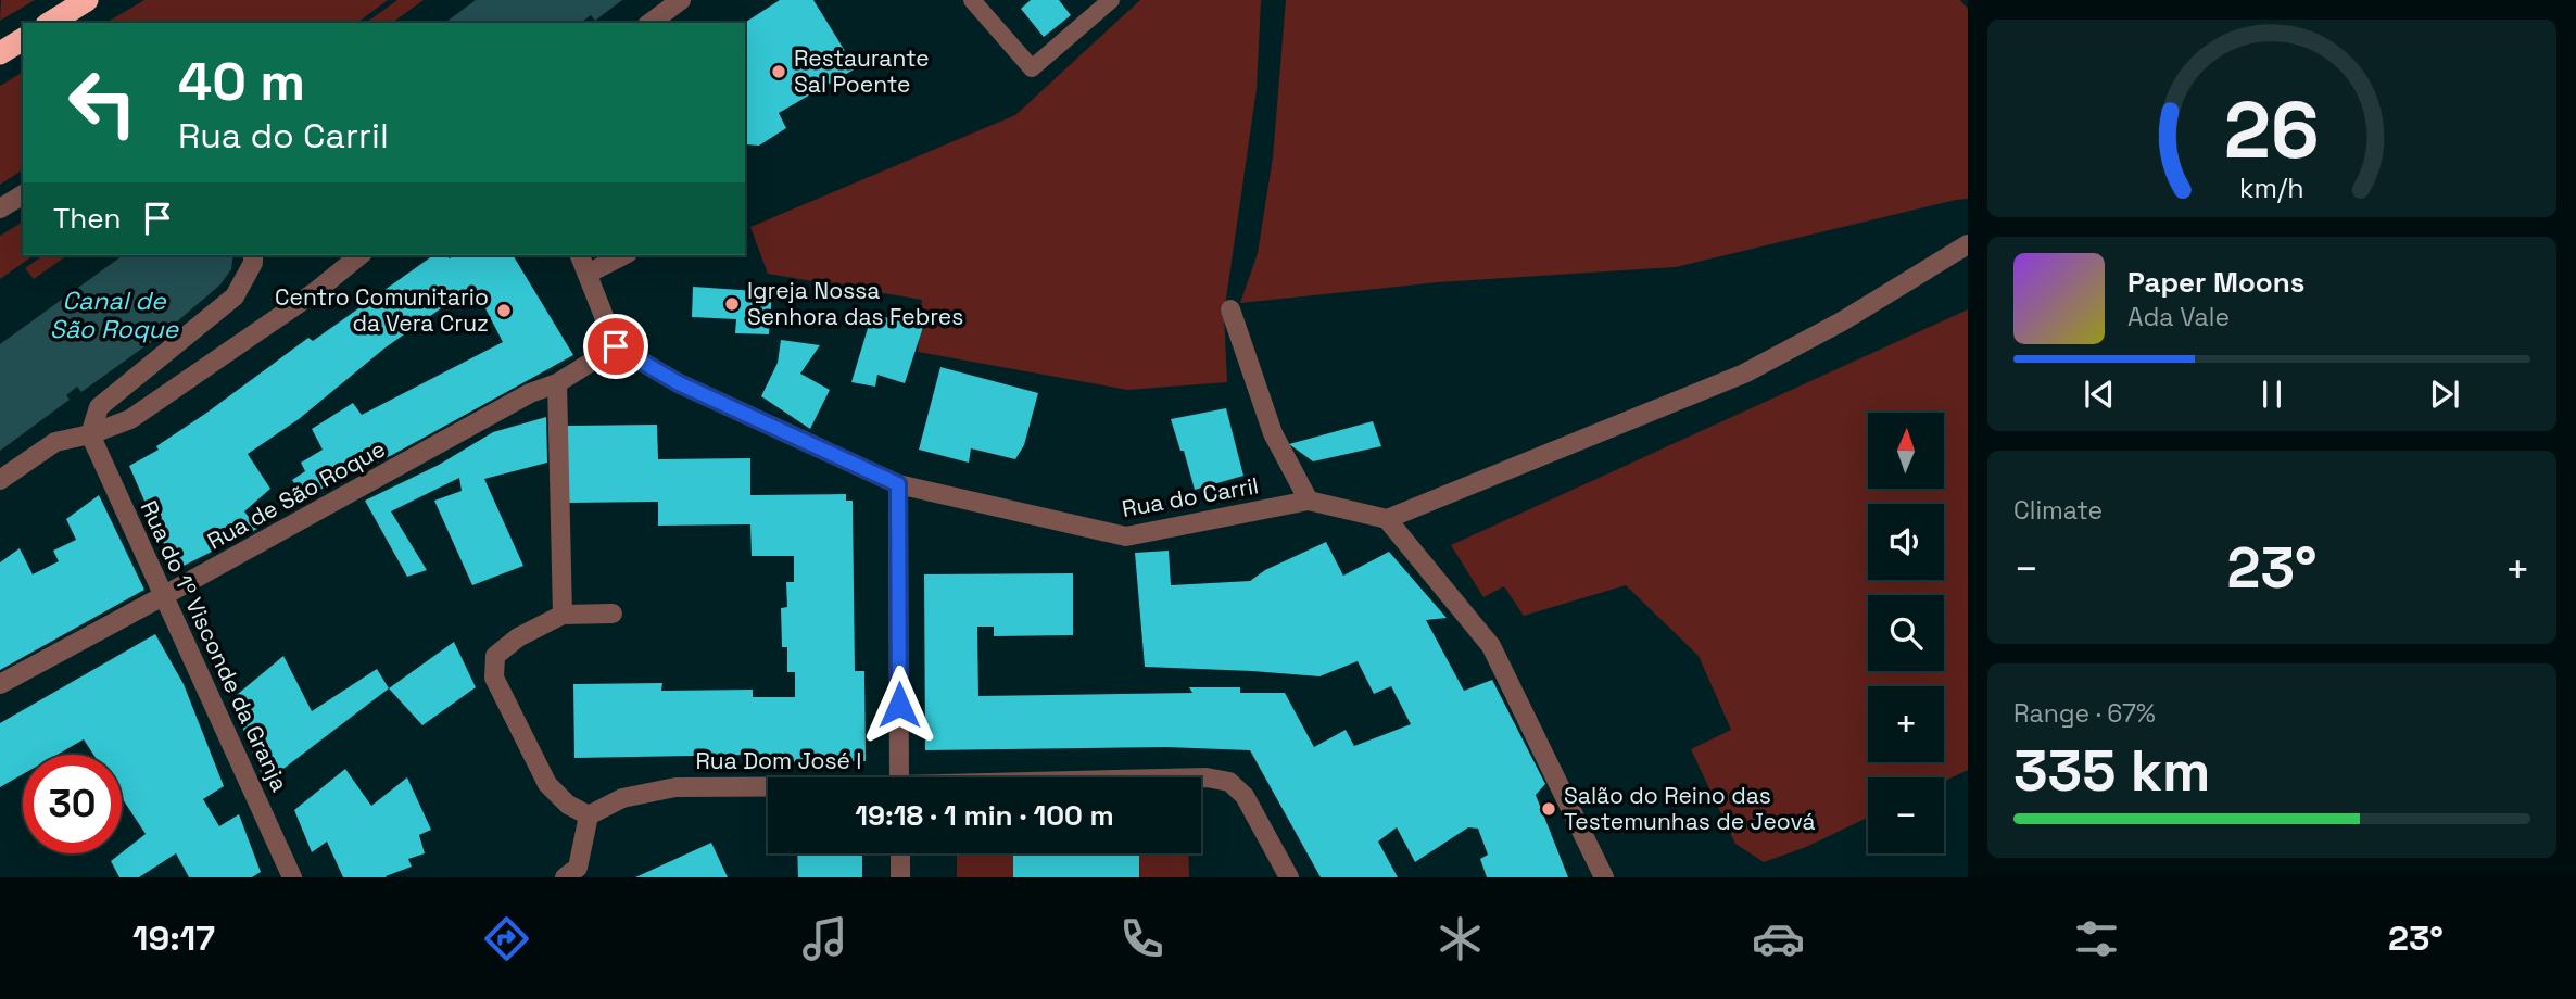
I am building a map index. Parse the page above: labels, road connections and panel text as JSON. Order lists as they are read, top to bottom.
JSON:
{
  "streets": {
    "street": [
      "Rua de São Roque",
      "Rua do Carril",
      "Rua do 1º Visconde da Granja",
      "Rua Dom José I"
    ]
  },
  "crossings": [
    ["Rua de São Roque", "Rua do Carril"],
    ["Rua de São Roque", "Rua do 1º Visconde da Granja"]
  ],
  "water": ["Canal de São Roque"],
  "places": [
    "Restaurante Sal Poente",
    "Igreja Nossa Senhora das Febres",
    "Centro Comunitario da Vera Cruz",
    "Salão do Reino das Testemunhas de Jeová"
  ],
  "north": "top",
  "page": {
    "turn": ["40 m", "Rua do Carril"],
    "then": "Then",
    "song": ["Paper Moons", "Ada Vale"],
    "map_buttons": ["+", "−"],
    "tile": [
      "Climate",
      ["Range · 67%", "335 km"]
    ],
    "heat": ["−", "23°", "+"],
    "limit": "30",
    "trip": "19:18 · 1 min · 100 m",
    "tabs": ["19:17", "23°"],
    "gauge": ["26", "km/h"]
  }
}
